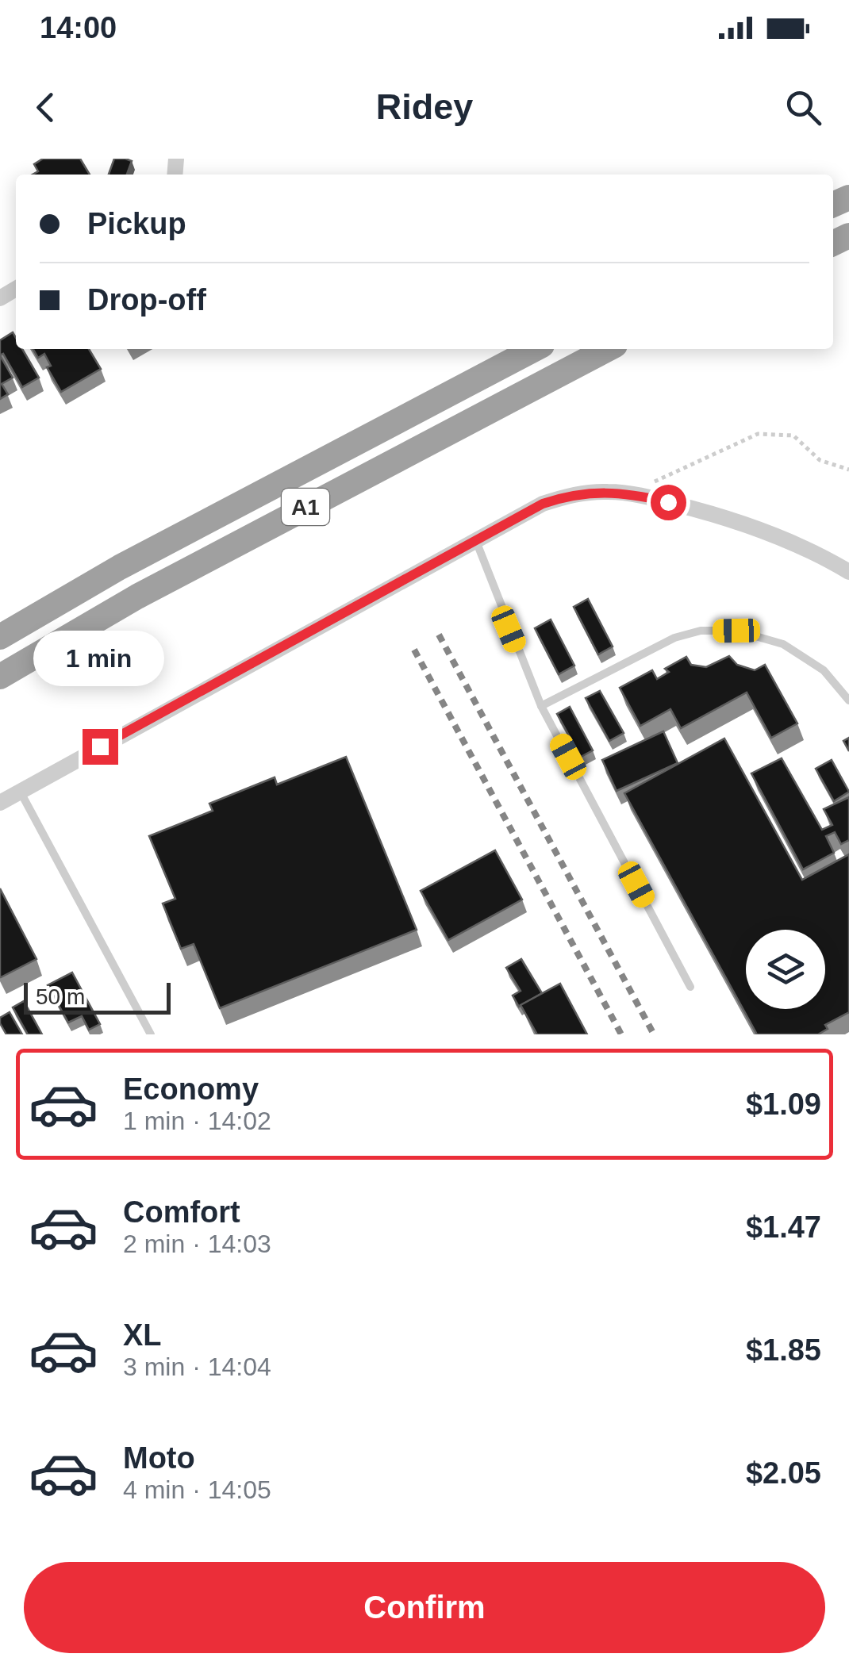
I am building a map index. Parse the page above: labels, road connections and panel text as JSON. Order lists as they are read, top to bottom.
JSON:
{
  "streets": {
    "highway": ["A1"]
  },
  "scale_bar": "50 m",
  "page": {
    "status": "14:00",
    "header": "Ridey",
    "banner": ["Pickup", "Drop-off"],
    "bubble": "1 min",
    "scale": "50 m",
    "list": [
      {
        "name": "Economy",
        "note": "1 min · 14:02",
        "value": "$1.09"
      },
      {
        "name": "Comfort",
        "note": "2 min · 14:03",
        "value": "$1.47"
      },
      {
        "name": "XL",
        "note": "3 min · 14:04",
        "value": "$1.85"
      },
      {
        "name": "Moto",
        "note": "4 min · 14:05",
        "value": "$2.05"
      }
    ],
    "buttons": "Confirm"
  }
}
